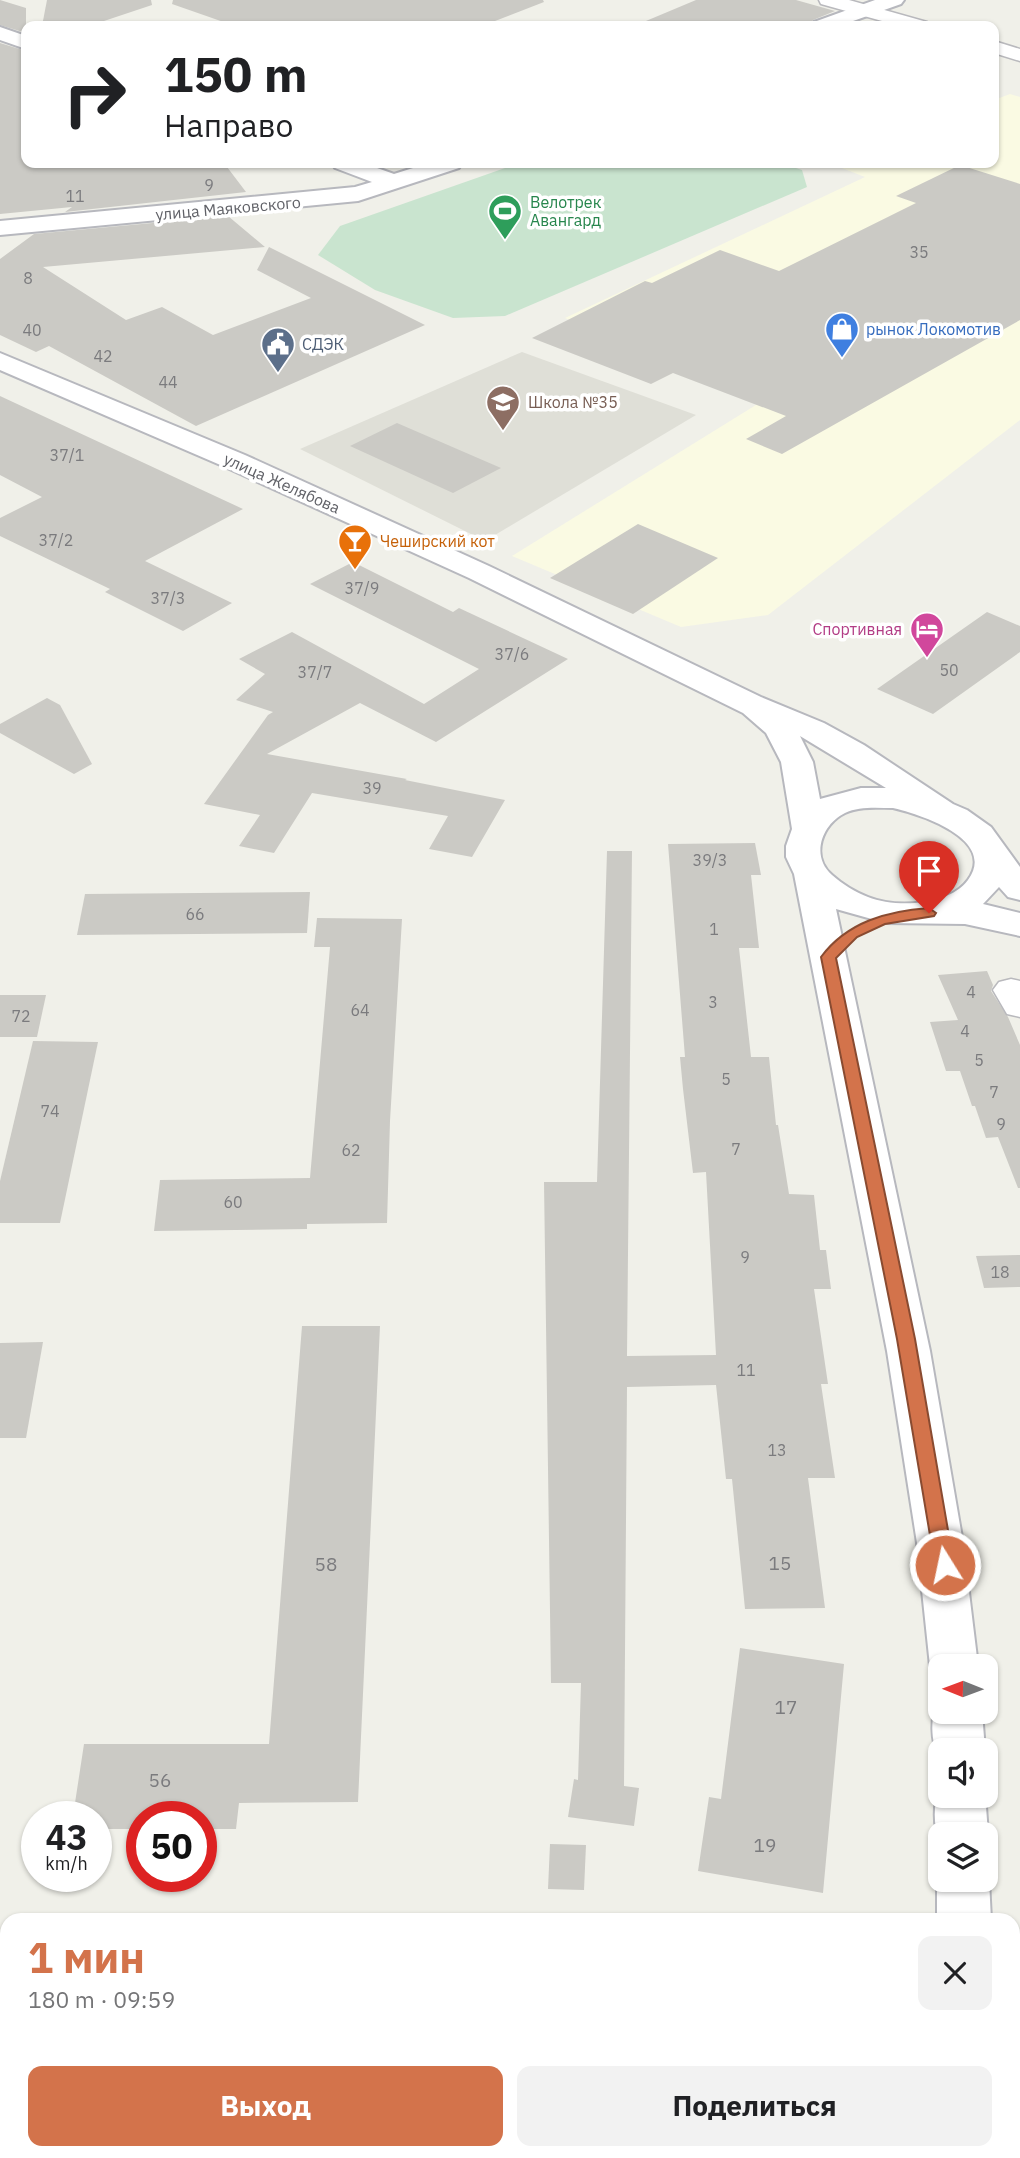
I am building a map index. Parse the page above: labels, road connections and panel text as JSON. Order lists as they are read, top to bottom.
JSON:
{
  "streets": {
    "main road": ["улица Маяковского", "улица Желябова"]
  },
  "places": {
    "sports": ["Велотрек Авангард"],
    "shop": ["рынок Локомотив"],
    "public building": ["СДЭК"],
    "school or university": ["Школа №35"],
    "bar": ["Чеширский кот"],
    "hotel": ["Спортивная"]
  },
  "house_numbers": [
    "9",
    "11",
    "35",
    "8",
    "40",
    "42",
    "44",
    "37/1",
    "37/2",
    "37/9",
    "37/3",
    "37/6",
    "50",
    "37/7",
    "39",
    "39/3",
    "66",
    "1",
    "4",
    "3",
    "64",
    "72",
    "4",
    "5",
    "5",
    "7",
    "74",
    "9",
    "7",
    "62",
    "60",
    "9",
    "18",
    "11",
    "13",
    "15",
    "58",
    "17",
    "56",
    "19"
  ],
  "north": "left",
  "page": {
    "turn": ["150 m", "Направо"],
    "speed": "43 km/h",
    "limit": "50",
    "heading": ["1 мин", "180 m · 09:59"],
    "buttons": ["Выход", "Поделиться"]
  }
}
